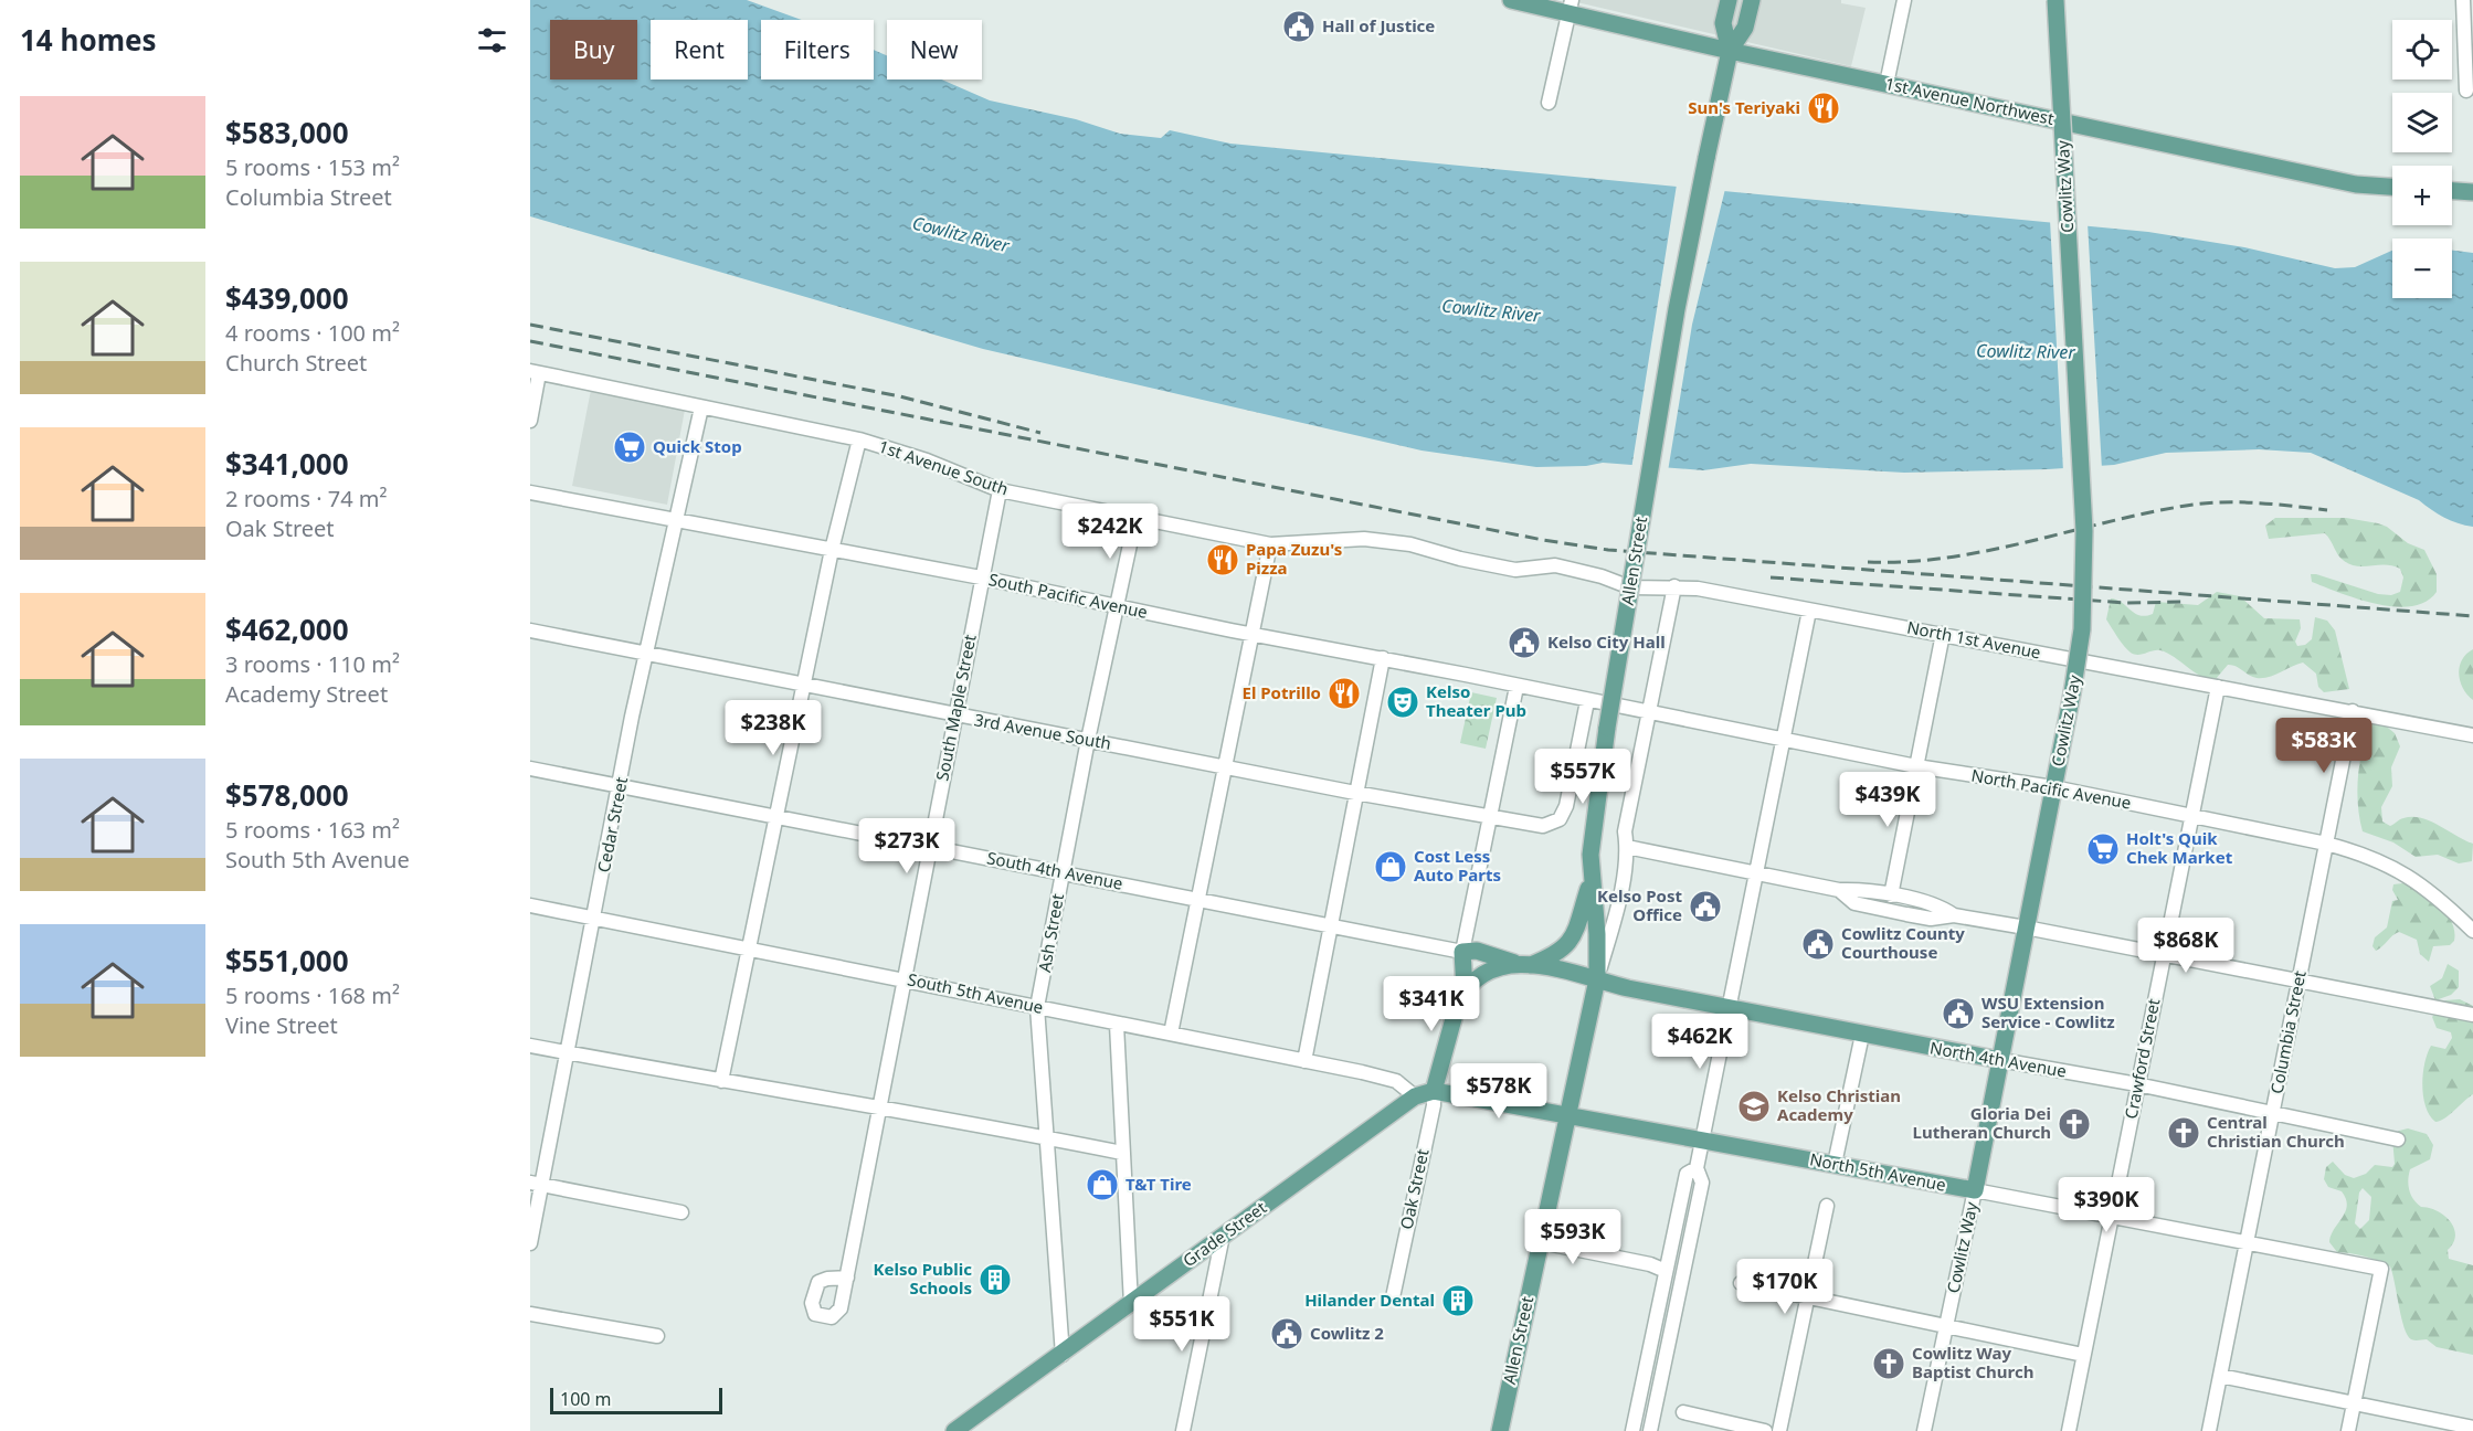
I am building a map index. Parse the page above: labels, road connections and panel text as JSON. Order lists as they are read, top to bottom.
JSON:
{
  "streets": {
    "main road": [
      "1st Avenue Northwest",
      "Cowlitz Way",
      "Allen Street",
      "North 4th Avenue",
      "North 5th Avenue",
      "Oak Street",
      "Grade Street"
    ],
    "street": [
      "1st Avenue South",
      "South Pacific Avenue",
      "North 1st Avenue",
      "South Maple Street",
      "3rd Avenue South",
      "North Pacific Avenue",
      "Cedar Street",
      "South 4th Avenue",
      "Ash Street",
      "South 5th Avenue",
      "Columbia Street",
      "Crawford Street"
    ]
  },
  "crossings": [
    ["1st Avenue Northwest", "Allen Street"],
    ["Cowlitz Way", "North Pacific Avenue"],
    ["Cowlitz Way", "North 4th Avenue"],
    ["Cowlitz Way", "North 5th Avenue"],
    ["1st Avenue South", "North 1st Avenue"],
    ["1st Avenue South", "South Maple Street"],
    ["1st Avenue South", "Cedar Street"],
    ["1st Avenue South", "Ash Street"],
    ["Allen Street", "North 1st Avenue"],
    ["Allen Street", "North Pacific Avenue"],
    ["Allen Street", "North 4th Avenue"],
    ["Allen Street", "North 5th Avenue"],
    ["South Pacific Avenue", "South Maple Street"],
    ["South Pacific Avenue", "3rd Avenue South"],
    ["South Pacific Avenue", "North Pacific Avenue"],
    ["South Pacific Avenue", "Cedar Street"],
    ["South Pacific Avenue", "Ash Street"],
    ["North 1st Avenue", "Columbia Street"],
    ["North 1st Avenue", "Crawford Street"],
    ["South Maple Street", "3rd Avenue South"],
    ["South Maple Street", "South 4th Avenue"],
    ["South Maple Street", "South 5th Avenue"],
    ["3rd Avenue South", "Cedar Street"],
    ["3rd Avenue South", "Ash Street"],
    ["North Pacific Avenue", "Columbia Street"],
    ["North Pacific Avenue", "Crawford Street"],
    ["Cedar Street", "South 4th Avenue"],
    ["Cedar Street", "South 5th Avenue"],
    ["South 4th Avenue", "Ash Street"],
    ["Ash Street", "South 5th Avenue"],
    ["Ash Street", "Grade Street"],
    ["South 5th Avenue", "Grade Street"],
    ["Columbia Street", "North 4th Avenue"],
    ["Columbia Street", "North 5th Avenue"],
    ["Crawford Street", "North 4th Avenue"],
    ["Crawford Street", "North 5th Avenue"],
    ["Oak Street", "Grade Street"]
  ],
  "water": ["Cowlitz River"],
  "places": {
    "public building": [
      "Hall of Justice",
      "Kelso City Hall",
      "Kelso Post Office",
      "Cowlitz County Courthouse",
      "WSU Extension Service - Cowlitz",
      "Cowlitz 2"
    ],
    "restaurant": ["Sun's Teriyaki", "Papa Zuzu's Pizza", "El Potrillo"],
    "supermarket": ["Quick Stop", "Holt's Quik Chek Market"],
    "theatre": ["Kelso Theater Pub"],
    "shop": ["Cost Less Auto Parts", "T&T Tire"],
    "school or university": ["Kelso Christian Academy"],
    "church": ["Gloria Dei Lutheran Church", "Central Christian Church", "Cowlitz Way Baptist Church"],
    "building": ["Kelso Public Schools", "Hilander Dental"]
  },
  "scale_bar": "100 m",
  "page": {
    "heading": "14 homes",
    "map_buttons": ["+", "−"],
    "chip": [
      "Buy",
      "Rent",
      "Filters",
      "New"
    ],
    "list": [
      {
        "name": "$583,000",
        "note": "5 rooms · 153 m² · Columbia Street"
      },
      {
        "name": "$439,000",
        "note": "4 rooms · 100 m² · Church Street"
      },
      {
        "name": "$341,000",
        "note": "2 rooms · 74 m² · Oak Street"
      },
      {
        "name": "$462,000",
        "note": "3 rooms · 110 m² · Academy Street"
      },
      {
        "name": "$578,000",
        "note": "5 rooms · 163 m² · South 5th Avenue"
      },
      {
        "name": "$551,000",
        "note": "5 rooms · 168 m² · Vine Street"
      }
    ],
    "price": [
      "$242K",
      "$238K",
      "$583K",
      "$557K",
      "$439K",
      "$273K",
      "$868K",
      "$341K",
      "$462K",
      "$578K",
      "$390K",
      "$593K",
      "$170K",
      "$551K"
    ],
    "scale": "100 m"
  }
}
